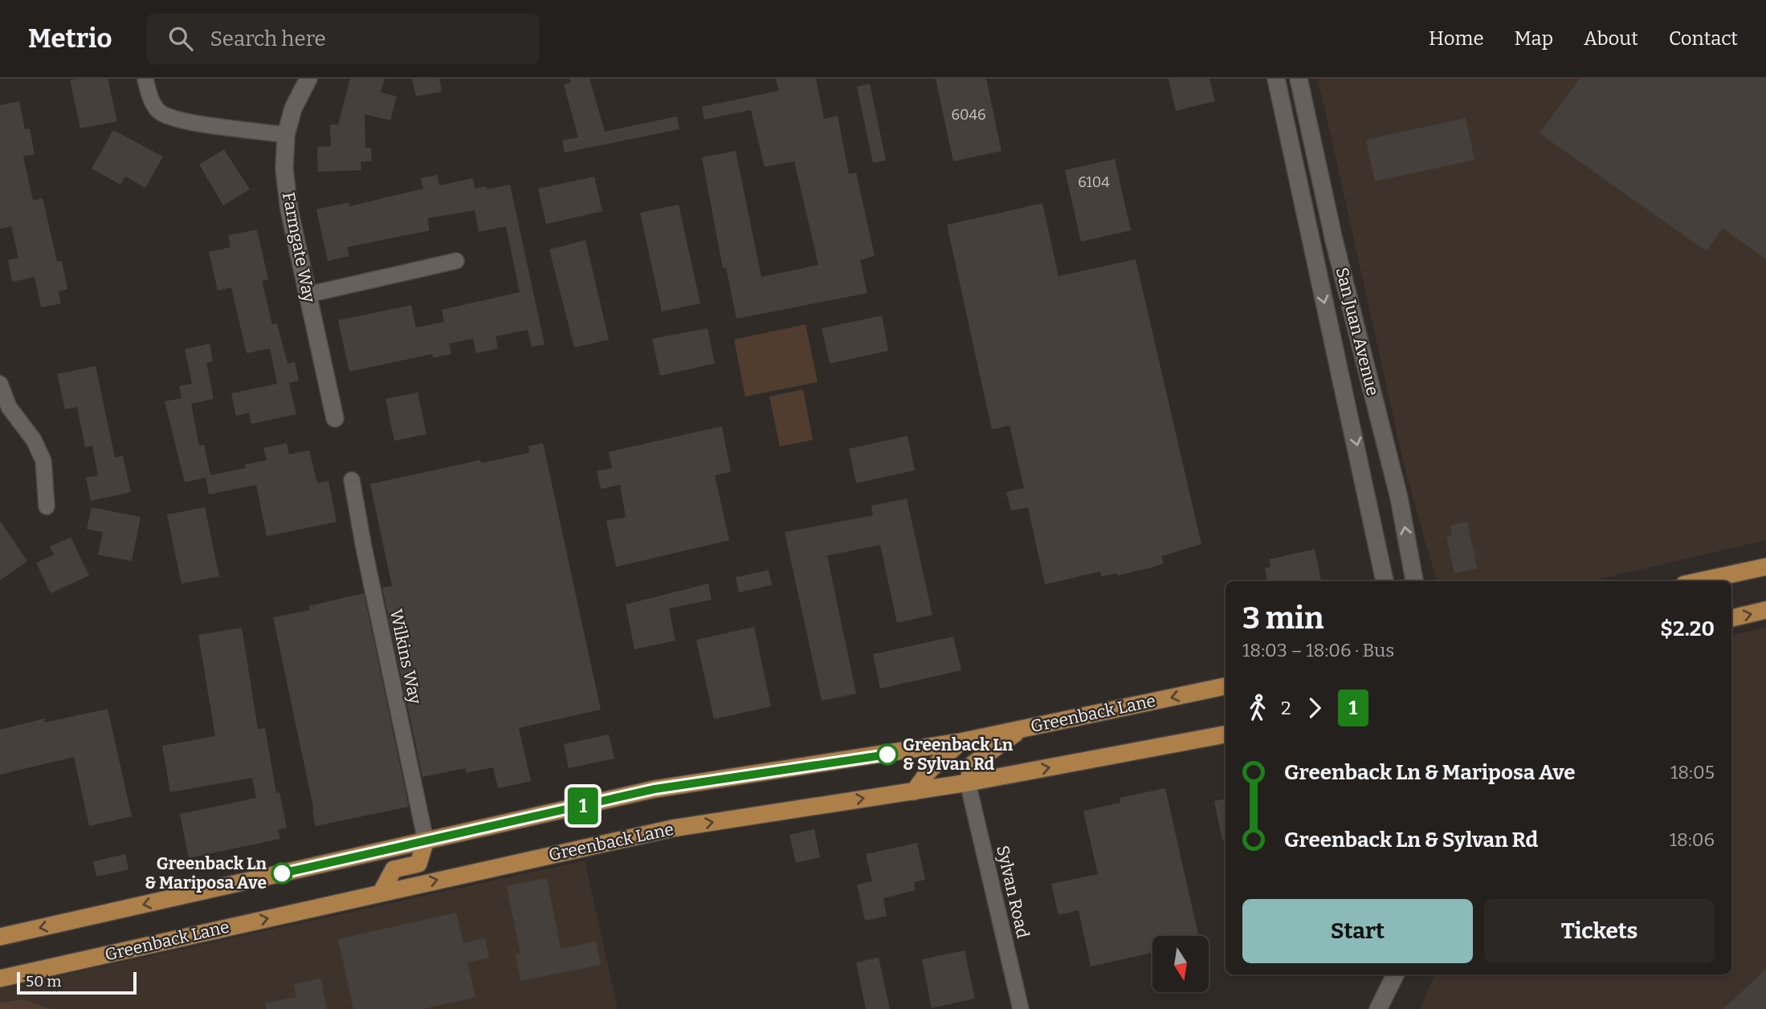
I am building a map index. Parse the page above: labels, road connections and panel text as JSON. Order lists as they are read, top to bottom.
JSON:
{
  "streets": {
    "main road": ["Farmgate Way", "San Juan Avenue", "Greenback Lane"],
    "street": ["Wilkins Way", "Sylvan Road"]
  },
  "crossings": [
    ["Wilkins Way", "Greenback Lane"],
    ["Greenback Lane", "Sylvan Road"]
  ],
  "places": ["Greenback Ln & Sylvan Rd", "Greenback Ln & Mariposa Ave"],
  "lines": ["bus line 1"],
  "house_numbers": ["6046", "6104"],
  "scale_bar": "50 m",
  "north": "bottom",
  "page": {
    "header": "Metrio",
    "search": "Search here",
    "nav": [
      "Home",
      "Map",
      "About",
      "Contact"
    ],
    "on_map": "1",
    "heading": ["3 min", "18:03 – 18:06 · Bus", "$2.20"],
    "legs": ["2", "1"],
    "list": [
      {
        "name": "Greenback Ln & Mariposa Ave",
        "value": "18:05"
      },
      {
        "name": "Greenback Ln & Sylvan Rd",
        "value": "18:06"
      }
    ],
    "buttons": ["Start", "Tickets"],
    "scale": "50 m"
  }
}
